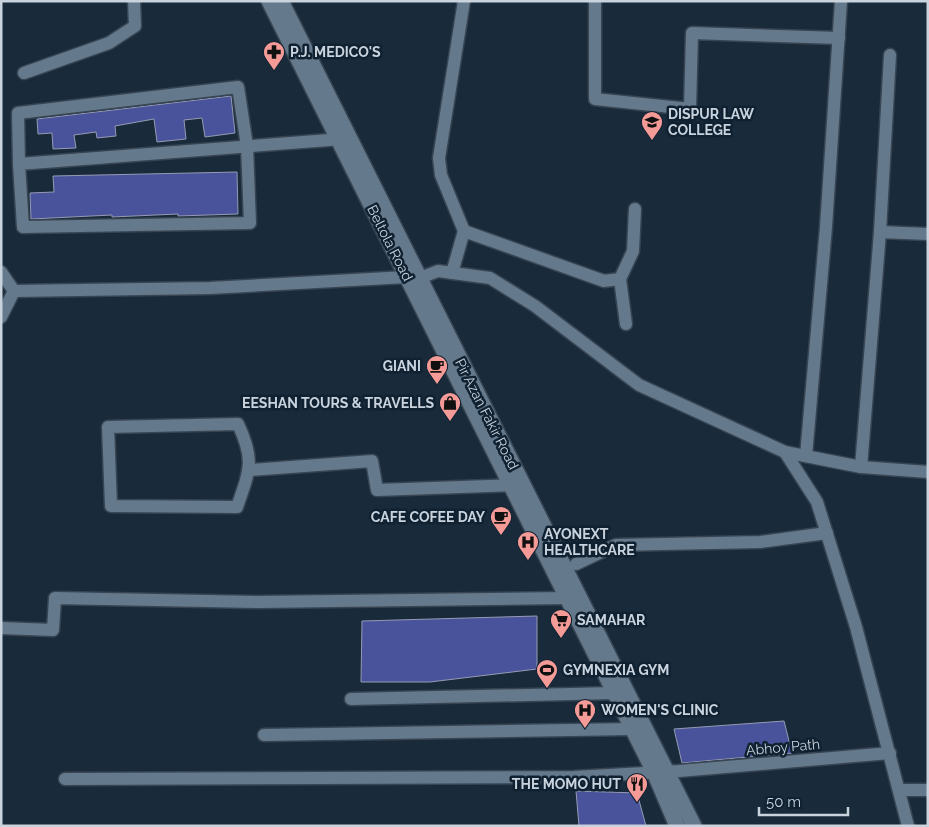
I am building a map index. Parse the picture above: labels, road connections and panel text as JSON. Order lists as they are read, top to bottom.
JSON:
{
  "streets": {
    "main road": ["Beltola Road", "Pir Azan Fakir Road"],
    "street": ["Abhoy Path"]
  },
  "crossings": [
    ["Beltola Road", "Pir Azan Fakir Road"],
    ["Pir Azan Fakir Road", "Abhoy Path"]
  ],
  "places": {
    "pharmacy": ["P.J. MEDICO'S"],
    "school or university": ["DISPUR LAW COLLEGE"],
    "cafe": ["GIANI", "CAFE COFEE DAY"],
    "shop": ["EESHAN TOURS & TRAVELLS"],
    "hospital": ["AYONEXT HEALTHCARE", "WOMEN'S CLINIC"],
    "supermarket": ["SAMAHAR"],
    "sports": ["GYMNEXIA GYM"],
    "restaurant": ["THE MOMO HUT"]
  },
  "scale_bar": "50 m"
}
